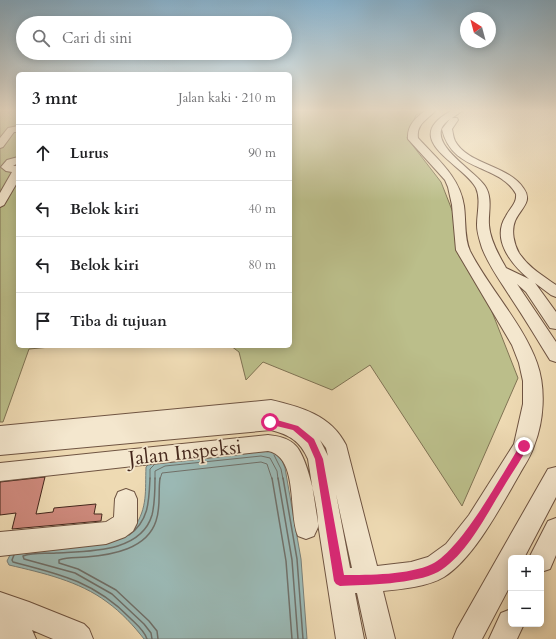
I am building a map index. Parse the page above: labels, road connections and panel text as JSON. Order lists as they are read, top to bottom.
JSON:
{
  "streets": {
    "lane": ["Jalan Inspeksi"]
  },
  "north": "top left",
  "page": {
    "search": "Cari di sini",
    "heading": ["3 mnt", "Jalan kaki · 210 m"],
    "list": [
      ["Lurus", "90 m"],
      ["Belok kiri", "40 m"],
      ["Belok kiri", "80 m"],
      "Tiba di tujuan"
    ],
    "map_buttons": ["+", "−"]
  }
}
